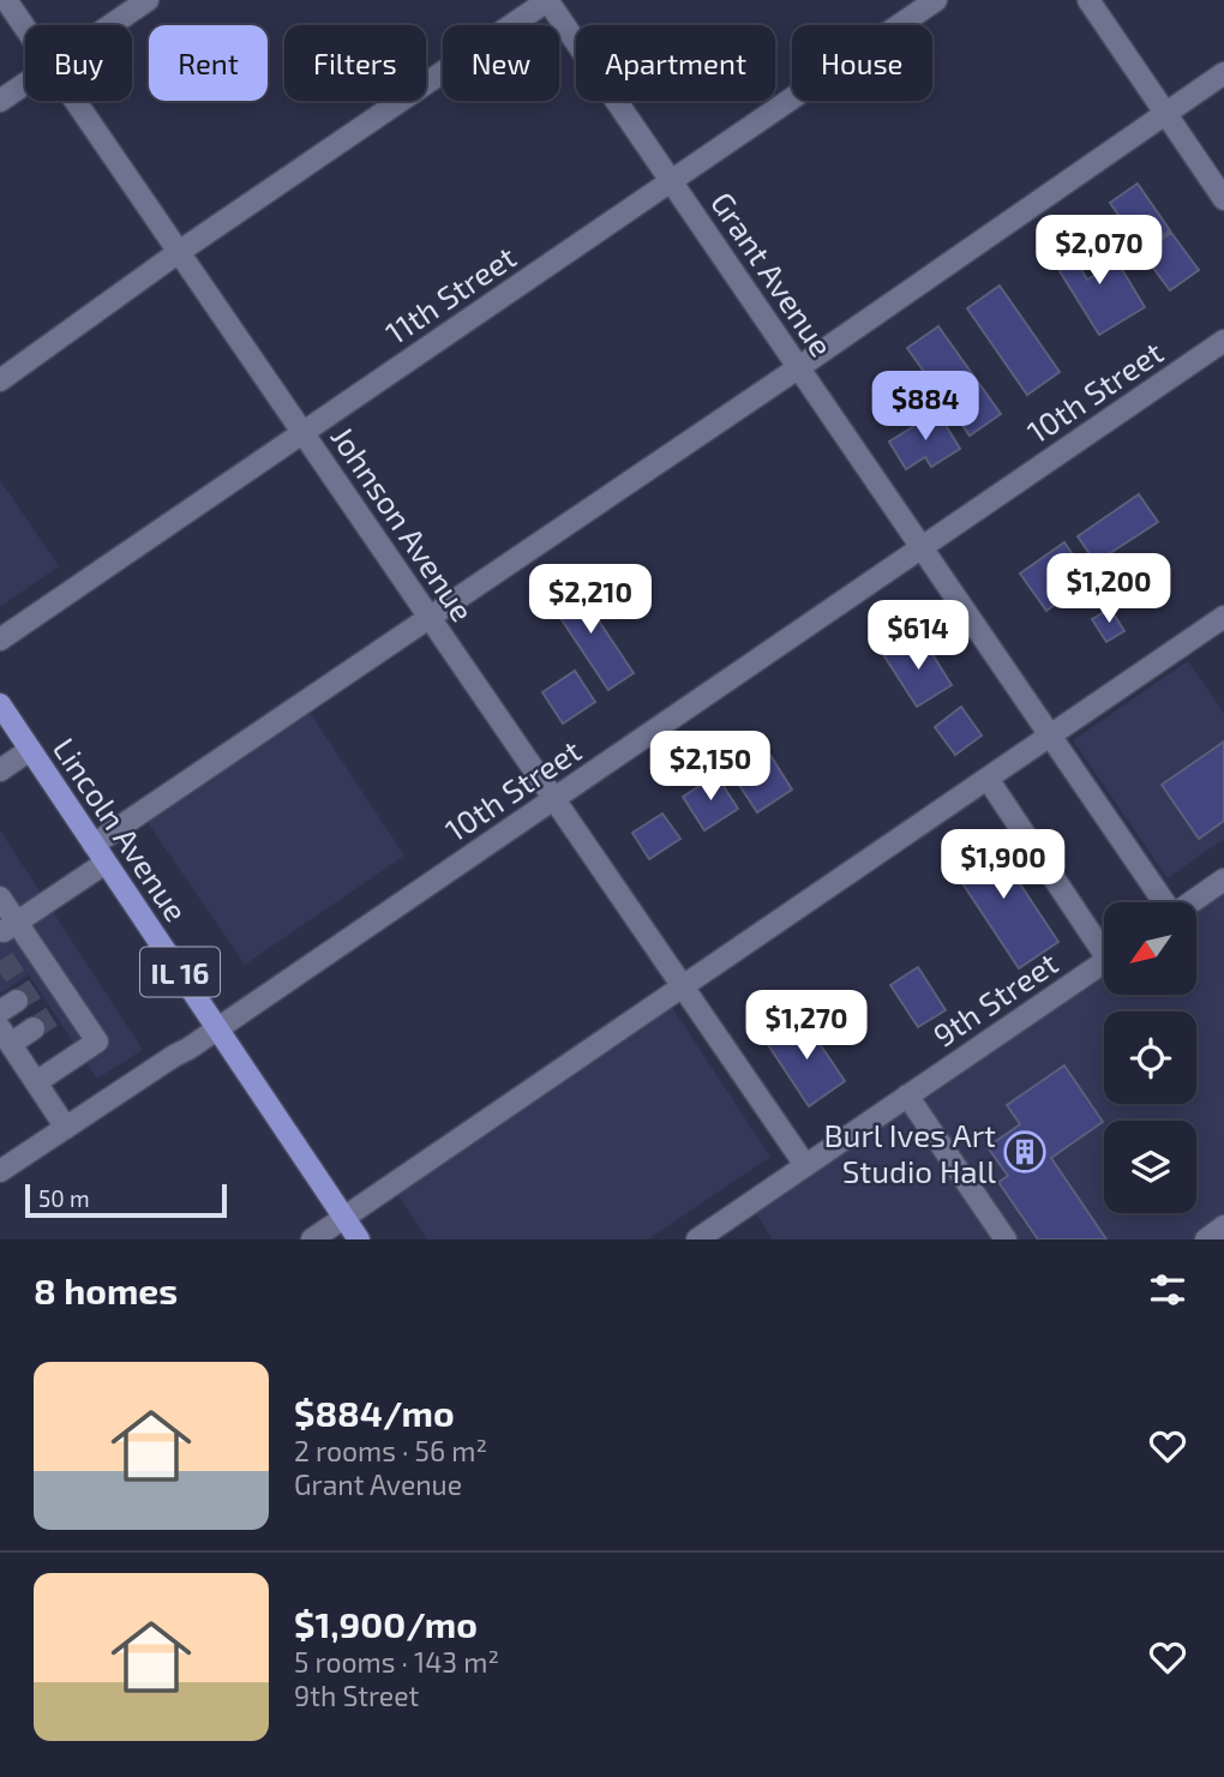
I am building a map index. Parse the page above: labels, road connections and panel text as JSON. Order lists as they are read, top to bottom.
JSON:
{
  "streets": {
    "main road": ["Lincoln Avenue", "IL 16"],
    "street": [
      "Grant Avenue",
      "11th Street",
      "10th Street",
      "Johnson Avenue",
      "9th Street"
    ]
  },
  "crossings": [
    ["Grant Avenue", "11th Street"],
    ["Grant Avenue", "10th Street"],
    ["11th Street", "Johnson Avenue"],
    ["10th Street", "Johnson Avenue"],
    ["10th Street", "Lincoln Avenue"],
    ["Johnson Avenue", "9th Street"]
  ],
  "places": {
    "building": ["Burl Ives Art Studio Hall"]
  },
  "scale_bar": "50 m",
  "north": "bottom left",
  "page": {
    "chip": [
      "Buy",
      "Rent",
      "Filters",
      "New",
      "Apartment",
      "House"
    ],
    "price": [
      "$2,070",
      "$884",
      "$1,200",
      "$2,210",
      "$614",
      "$2,150",
      "$1,900",
      "$1,270"
    ],
    "scale": "50 m",
    "heading": "8 homes",
    "list": [
      {
        "name": "$884/mo",
        "note": "2 rooms · 56 m² · Grant Avenue"
      },
      {
        "name": "$1,900/mo",
        "note": "5 rooms · 143 m² · 9th Street"
      }
    ]
  }
}
